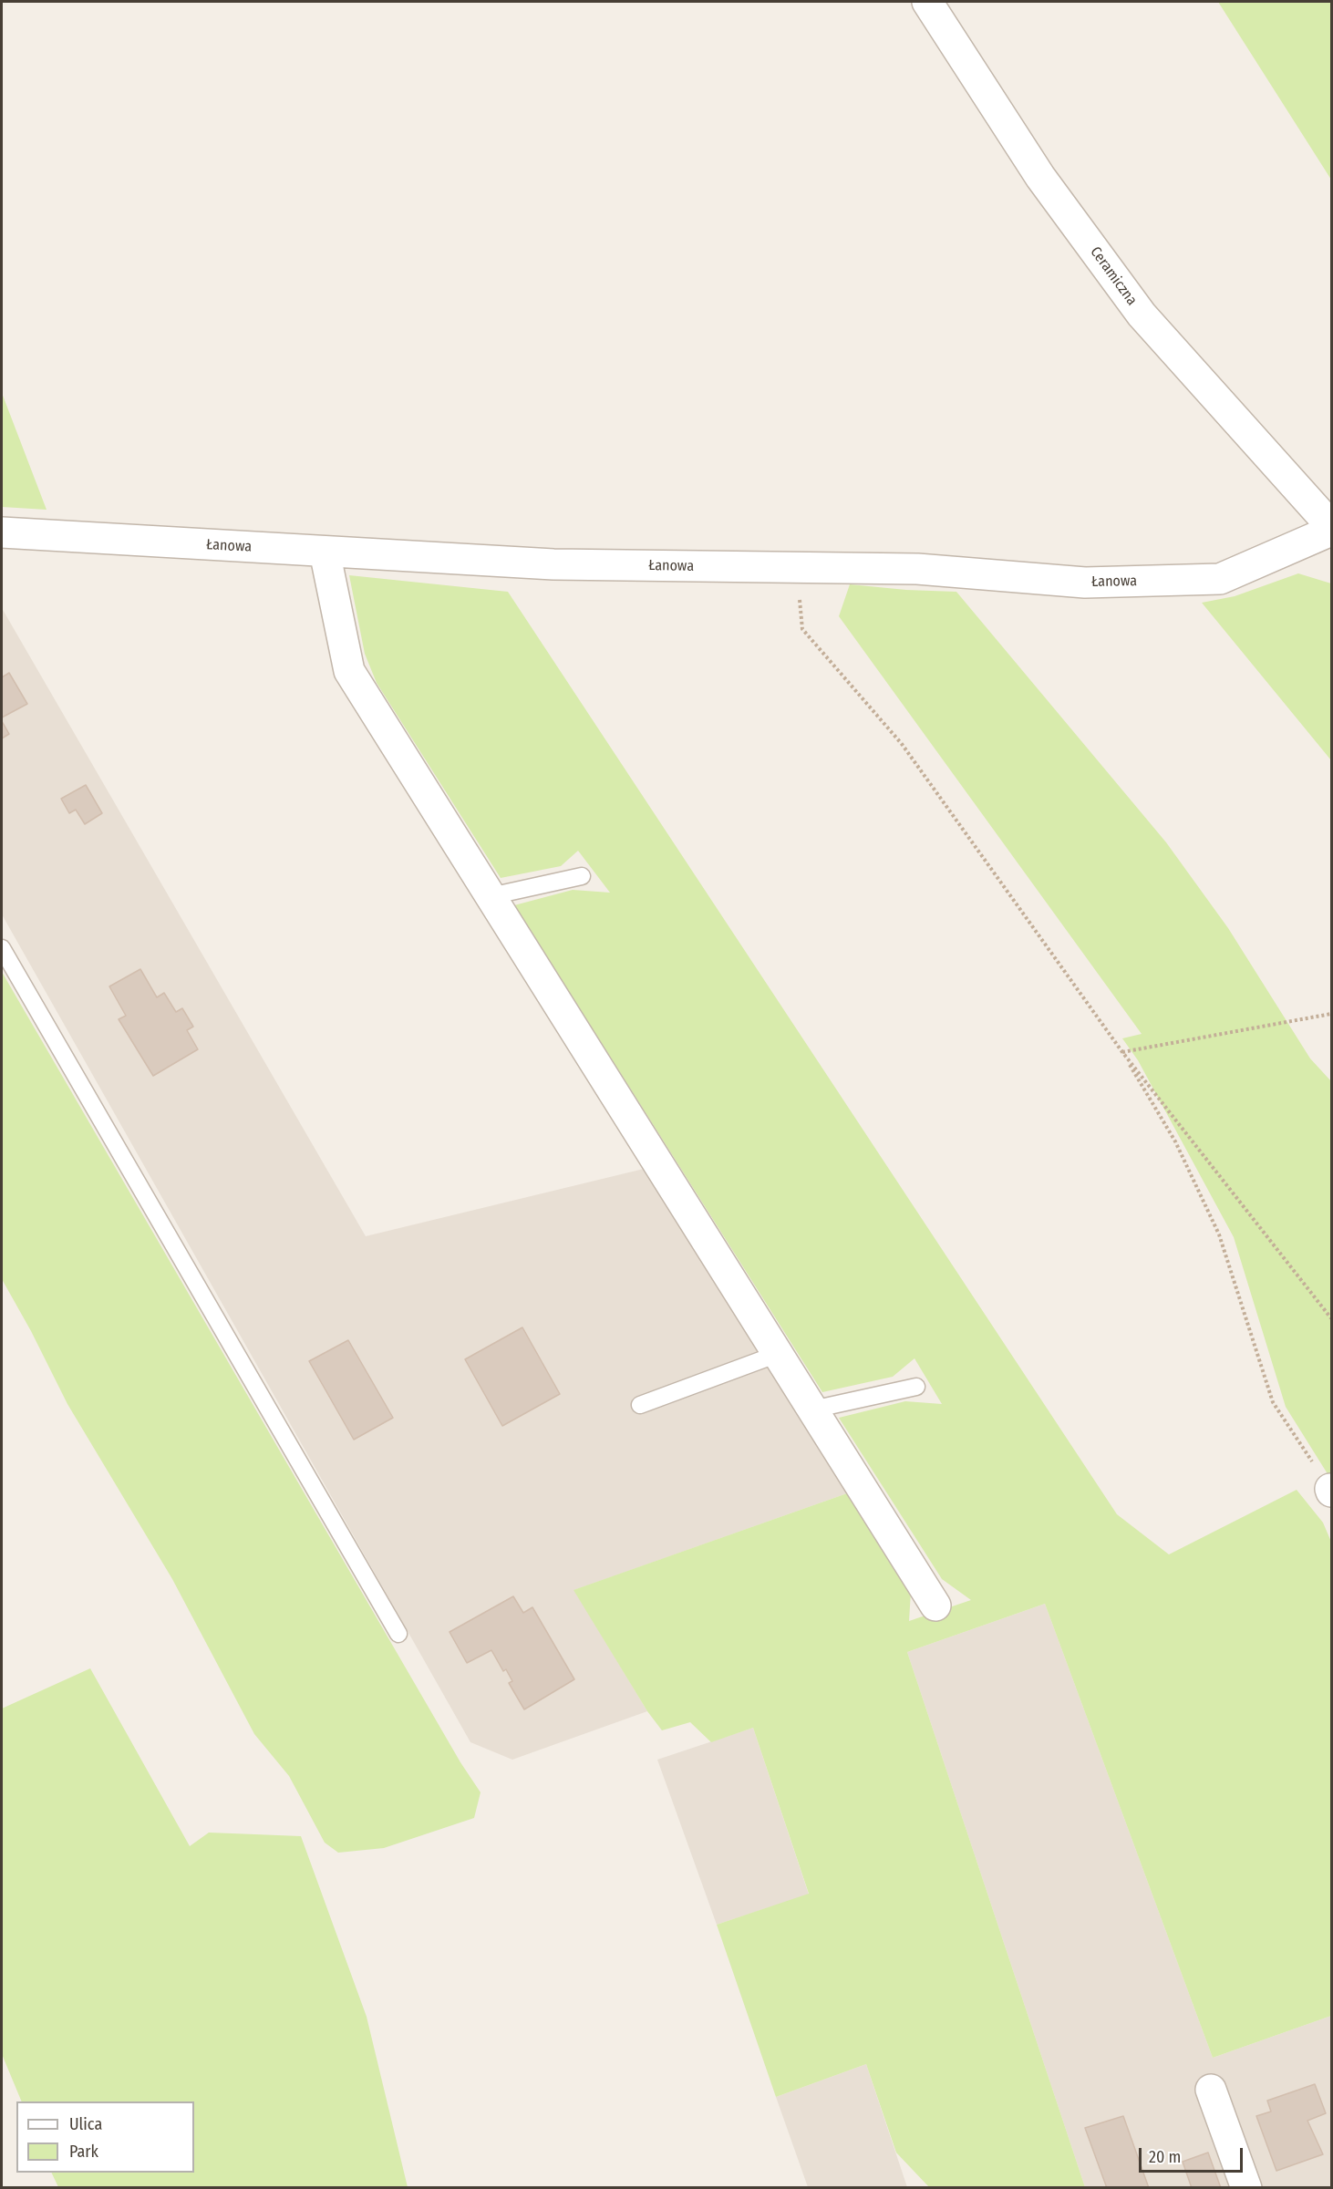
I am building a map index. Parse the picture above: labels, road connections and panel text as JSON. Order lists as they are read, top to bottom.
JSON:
{
  "streets": {
    "street": ["Ceramiczna", "Łanowa"]
  },
  "legend": ["Ulica", "Park"],
  "scale_bar": "20 m"
}
